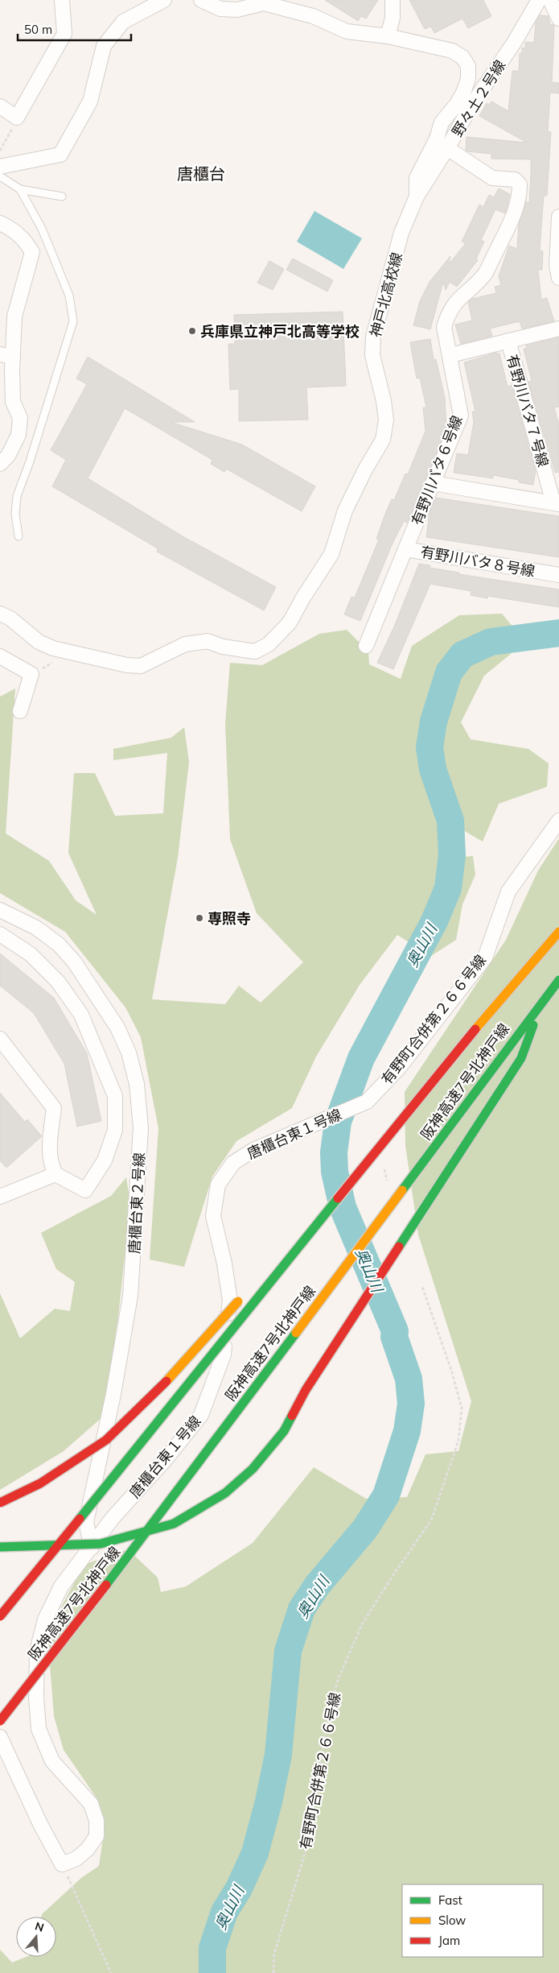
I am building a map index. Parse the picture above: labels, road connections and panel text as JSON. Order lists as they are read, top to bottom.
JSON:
{
  "streets": {
    "highway": ["阪神高速7号北神戸線"],
    "street": [
      "野々土２号線",
      "神戸北高校線",
      "有野川バタ７号線",
      "有野川バタ６号線",
      "有野川バタ８号線",
      "有野町合併第２６６号線",
      "唐櫃台東１号線",
      "唐櫃台東２号線"
    ]
  },
  "crossings": [
    ["野々土２号線", "神戸北高校線"],
    ["野々土２号線", "有野川バタ６号線"],
    ["有野川バタ６号線", "有野川バタ８号線"],
    ["有野町合併第２６６号線", "唐櫃台東１号線"],
    ["唐櫃台東１号線", "唐櫃台東２号線"]
  ],
  "districts": ["唐櫃台"],
  "water": ["奥山川"],
  "places": ["兵庫県立神戸北高等学校", "専照寺"],
  "legend": ["Fast", "Slow", "Jam"],
  "scale_bar": "50 m",
  "north": "top"
}
